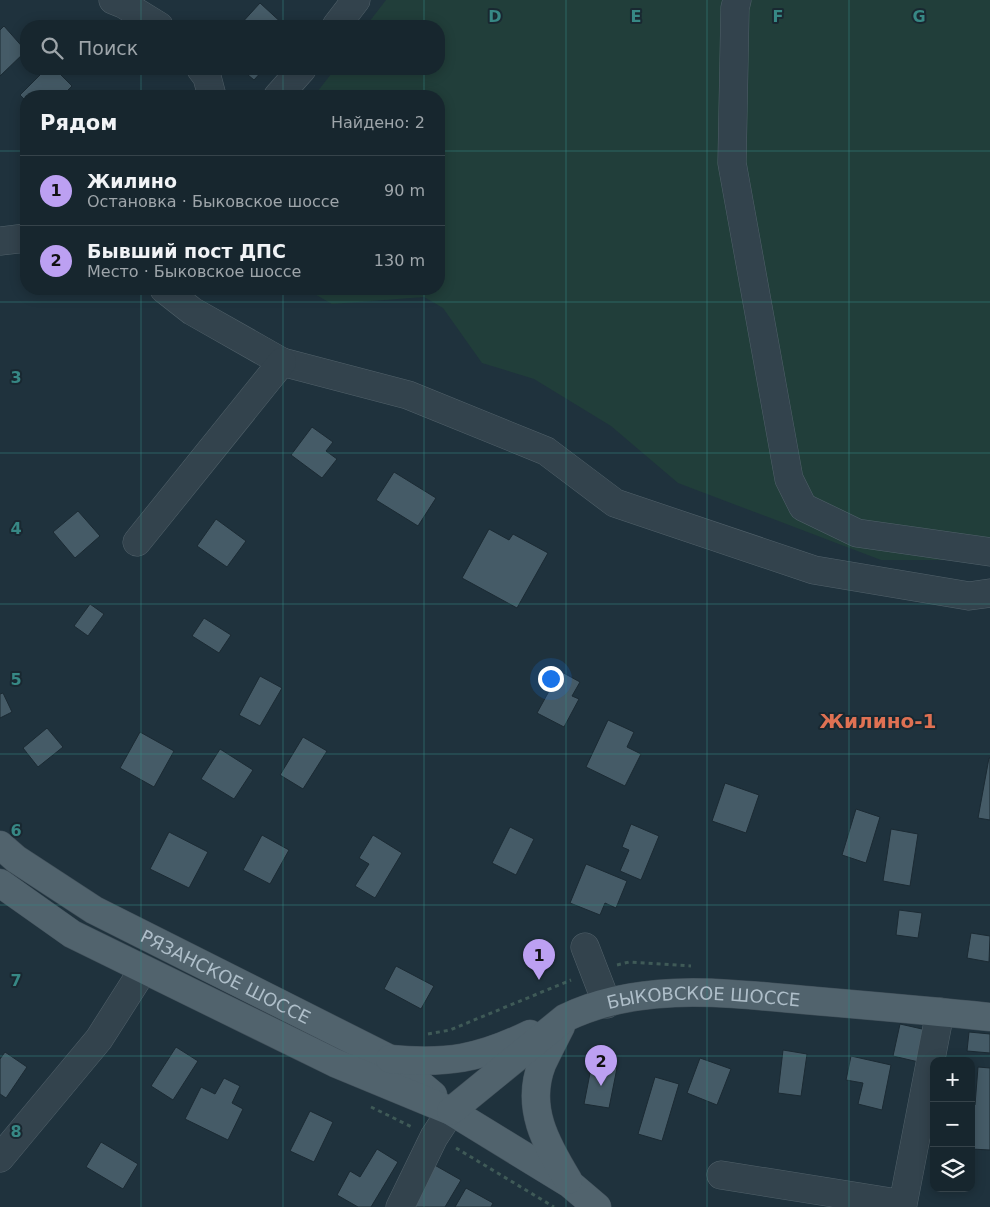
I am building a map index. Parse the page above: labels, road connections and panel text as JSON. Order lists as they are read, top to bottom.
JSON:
{
  "streets": {
    "main road": ["РЯЗАНСКОЕ ШОССЕ", "БЫКОВСКОЕ ШОССЕ"]
  },
  "crossings": [
    ["РЯЗАНСКОЕ ШОССЕ", "БЫКОВСКОЕ ШОССЕ"]
  ],
  "districts": ["Жилино-1"],
  "page": {
    "search": "Поиск",
    "heading": ["Рядом", "Найдено: 2"],
    "list": [
      {
        "mark": "1",
        "name": "Жилино",
        "note": "Остановка · Быковское шоссе",
        "value": "90 m"
      },
      {
        "mark": "2",
        "name": "Бывший пост ДПС",
        "note": "Место · Быковское шоссе",
        "value": "130 m"
      }
    ],
    "pins": ["1", "2"],
    "map_buttons": ["+", "−"]
  },
  "grid": {
    "columns": [
      "D",
      "E",
      "F",
      "G"
    ],
    "rows": [
      "3",
      "4",
      "5",
      "6",
      "7",
      "8"
    ]
  }
}
